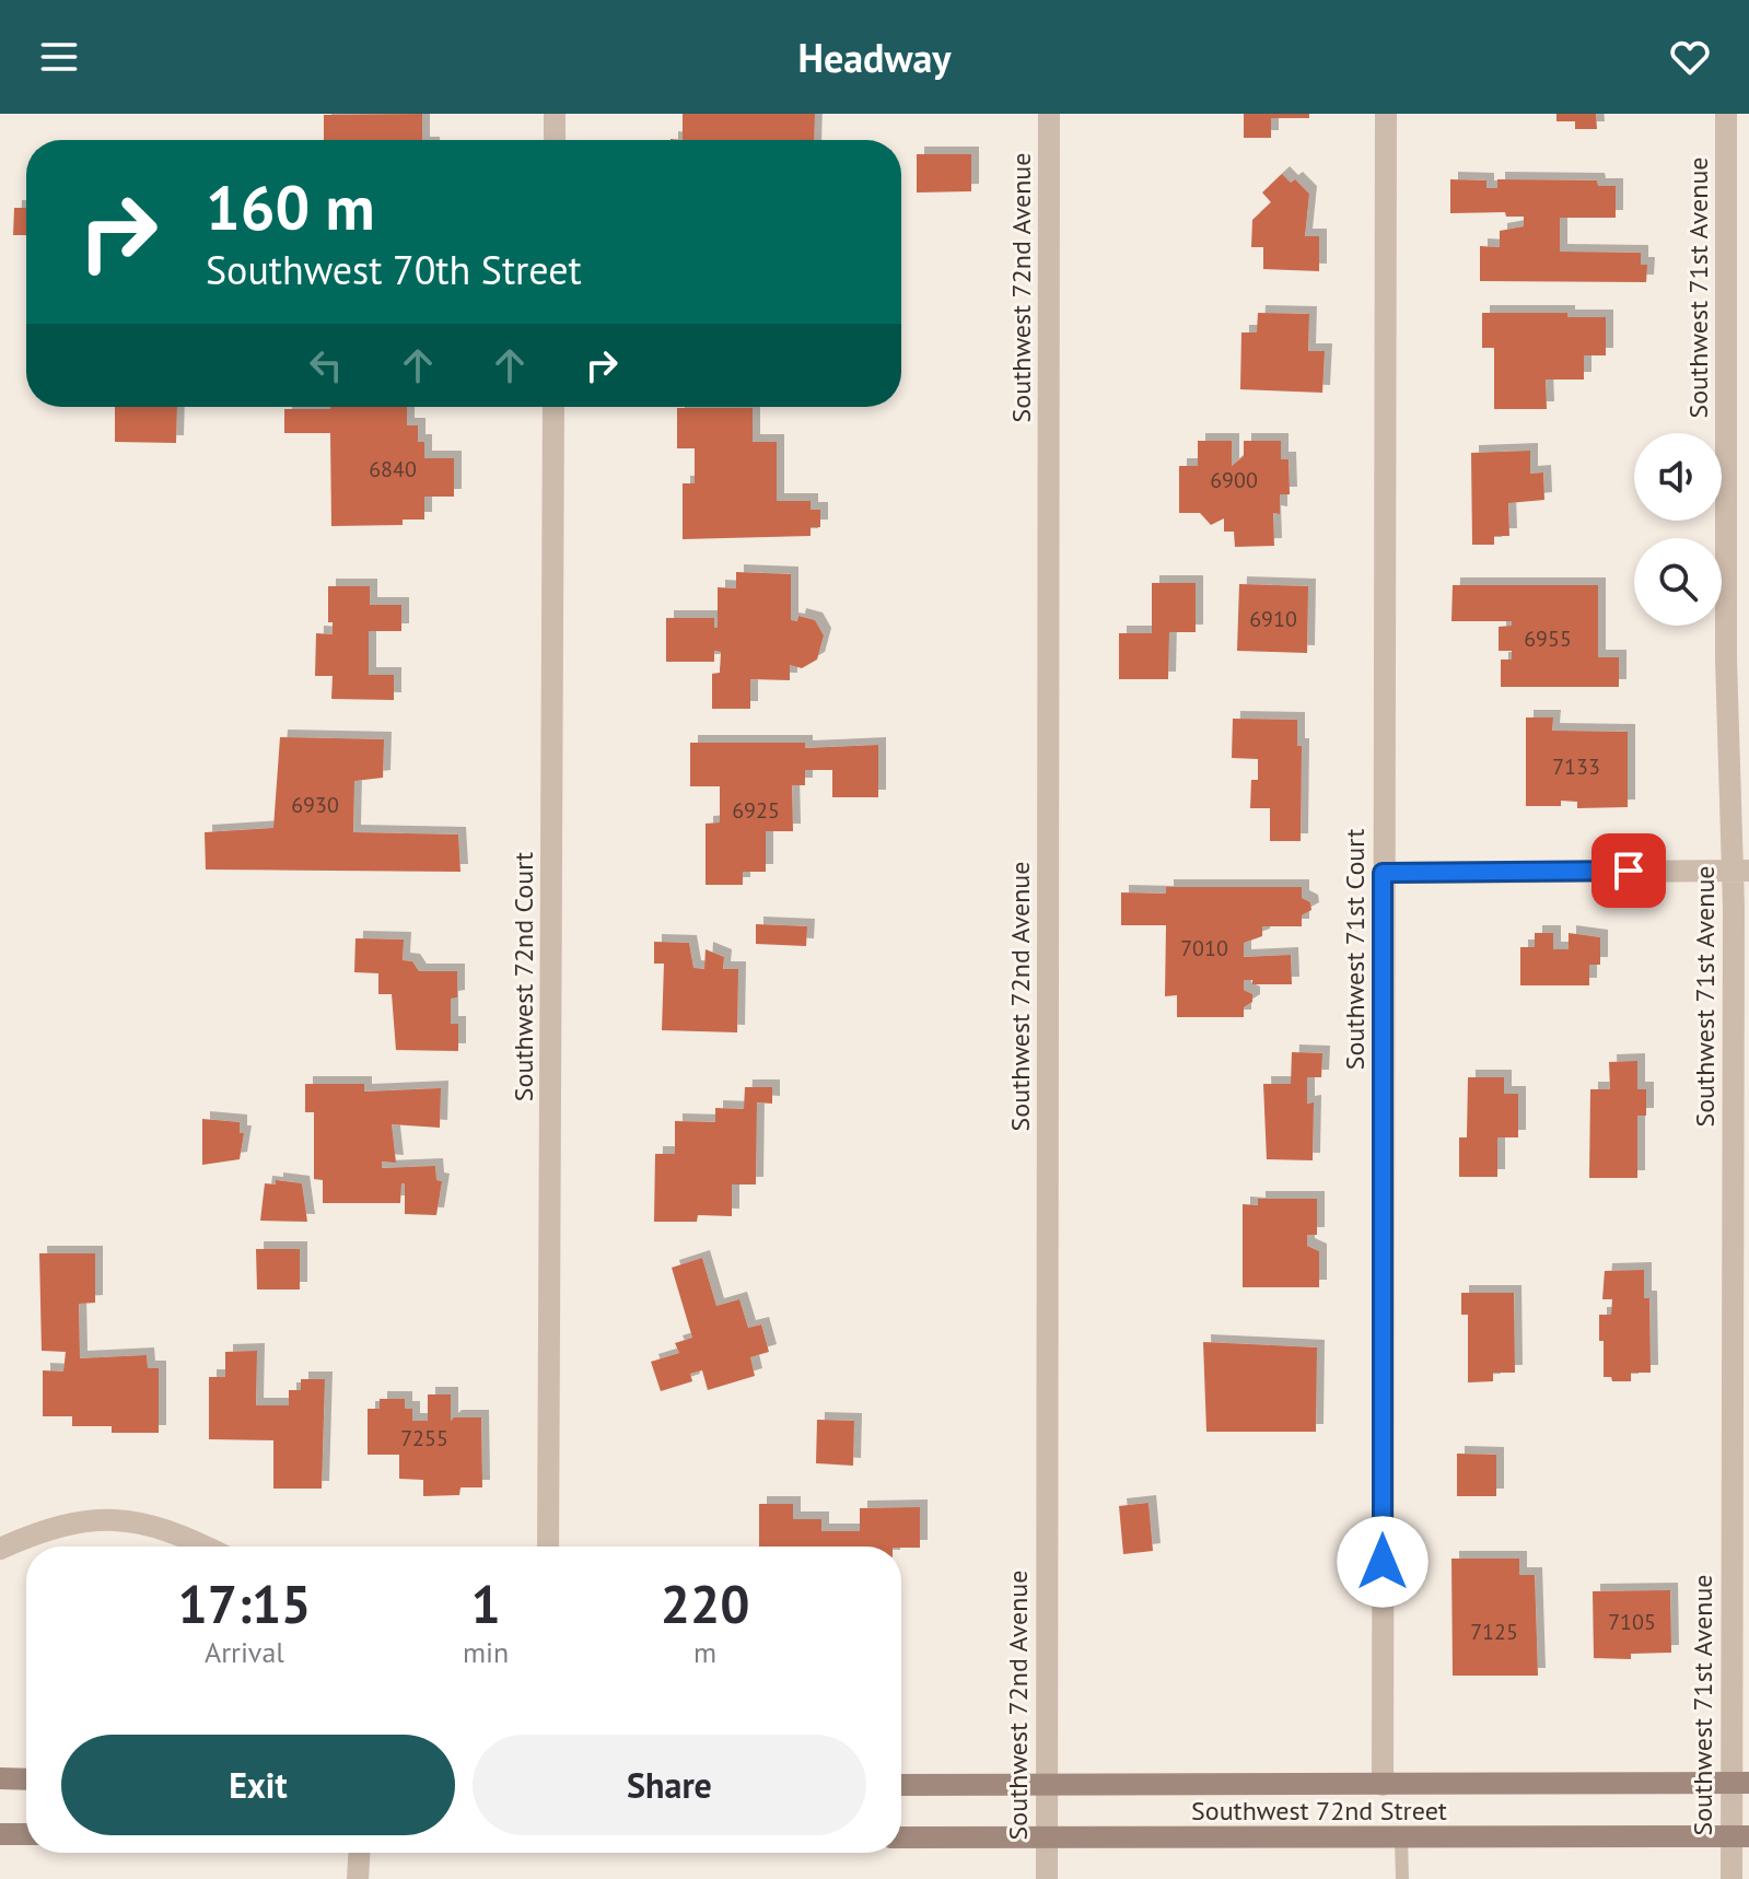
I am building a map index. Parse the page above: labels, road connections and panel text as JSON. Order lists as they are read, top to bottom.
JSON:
{
  "streets": {
    "main road": ["Southwest 72nd Street"],
    "street": [
      "Southwest 72nd Avenue",
      "Southwest 71st Avenue",
      "Southwest 71st Court",
      "Southwest 72nd Court"
    ]
  },
  "crossings": [
    ["Southwest 72nd Avenue", "Southwest 72nd Street"],
    ["Southwest 71st Avenue", "Southwest 72nd Street"],
    ["Southwest 71st Court", "Southwest 72nd Street"]
  ],
  "house_numbers": [
    "6840",
    "6900",
    "6910",
    "6955",
    "7133",
    "6930",
    "6925",
    "7010",
    "7255",
    "7105",
    "7125"
  ],
  "page": {
    "header": "Headway",
    "turn": ["160 m", "Southwest 70th Street"],
    "eta": [
      "17:15",
      "Arrival",
      "1",
      "min",
      "220",
      "m"
    ],
    "buttons": ["Exit", "Share"]
  }
}
